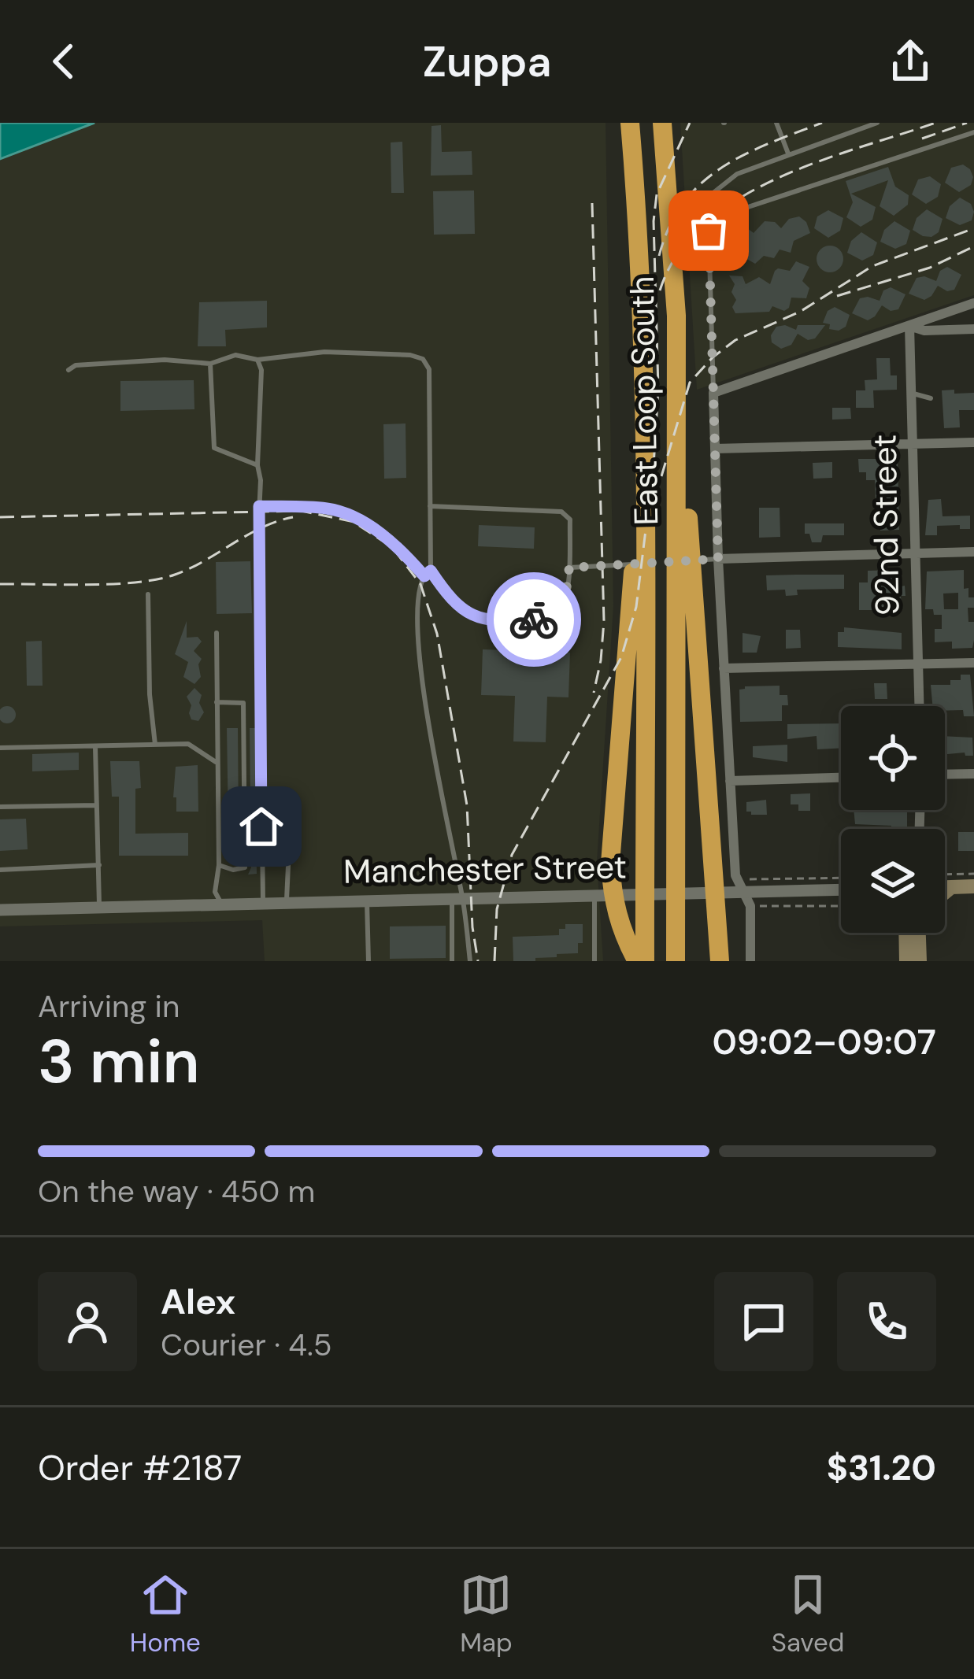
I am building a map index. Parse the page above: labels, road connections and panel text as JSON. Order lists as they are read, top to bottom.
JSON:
{
  "streets": {
    "highway": ["East Loop South"],
    "street": ["92nd Street", "Manchester Street"]
  },
  "page": {
    "header": "Zuppa",
    "heading": ["3 min", "Arriving in", "09:02–09:07"],
    "panel": [
      "Alex",
      "Courier · 4.5",
      "Order #2187",
      "$31.20"
    ],
    "bar": "On the way · 450 m",
    "tabs": ["Home", "Map", "Saved"]
  }
}
